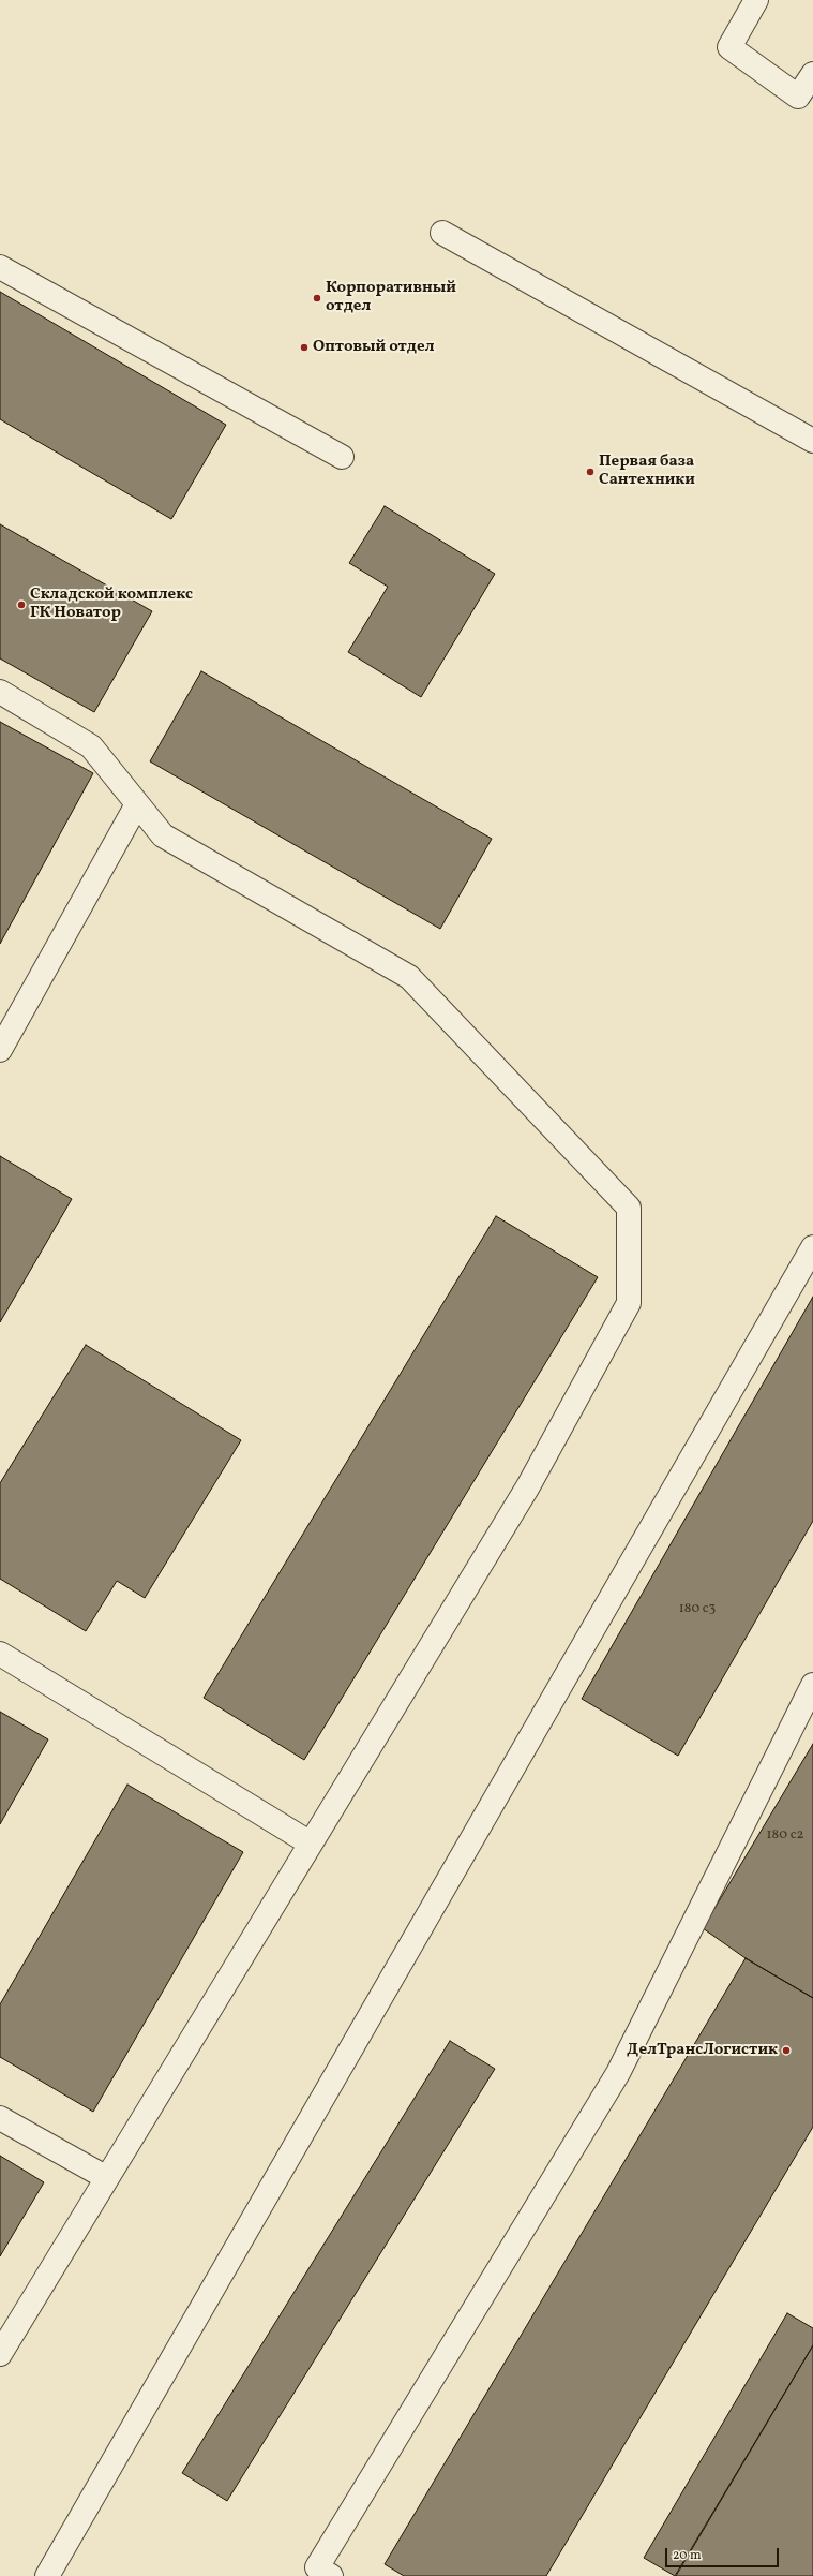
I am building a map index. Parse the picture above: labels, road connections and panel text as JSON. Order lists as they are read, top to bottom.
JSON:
{
  "places": [
    "Корпоративный отдел",
    "Оптовый отдел",
    "Первая база Сантехники",
    "Складской комплекс ГК Новатор",
    "ДелТрансЛогистик"
  ],
  "house_numbers": ["180 с3", "180 с2"],
  "scale_bar": "20 m"
}
